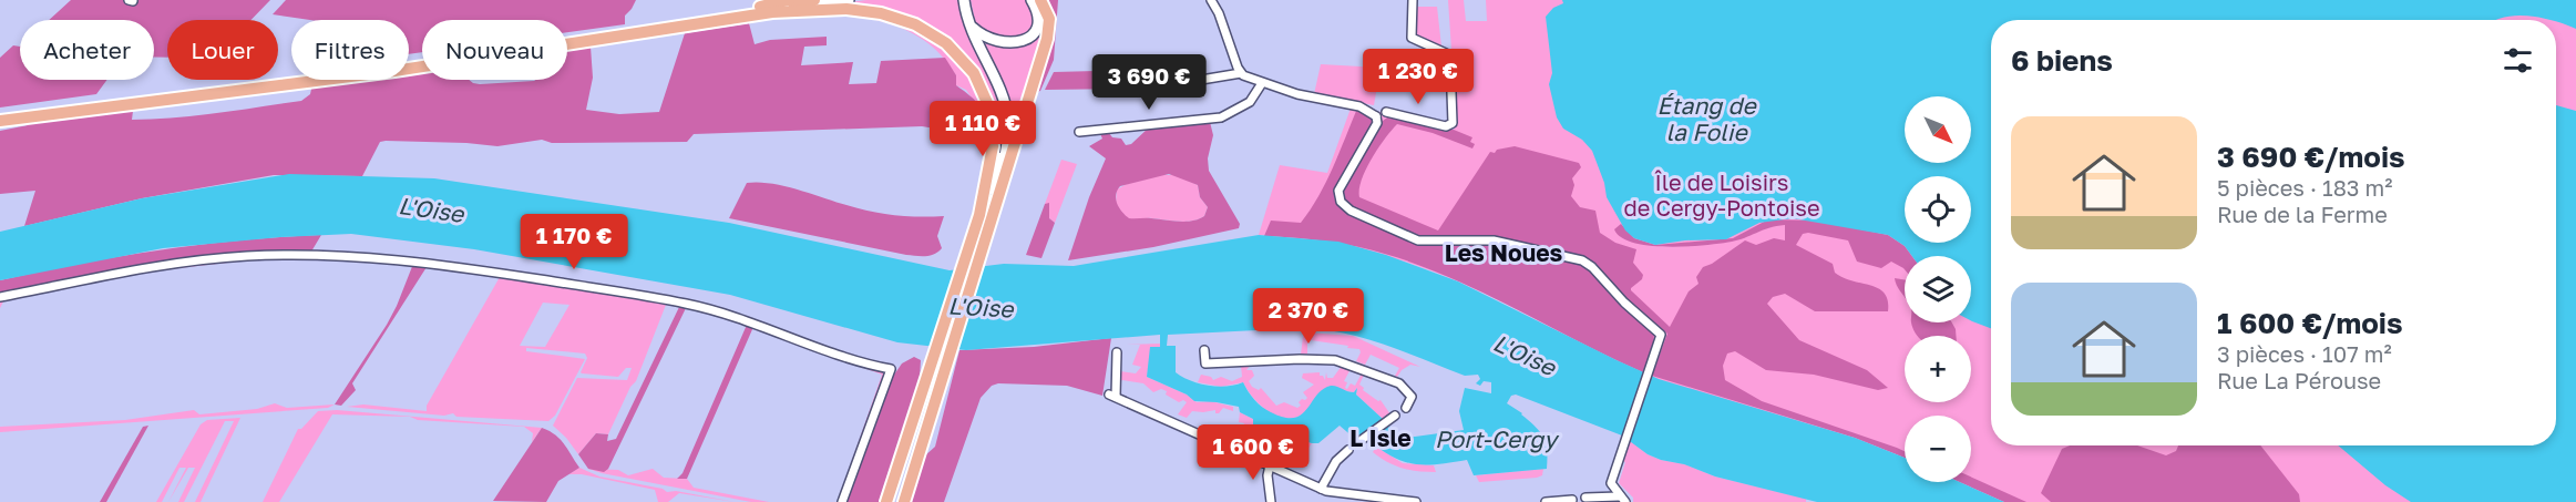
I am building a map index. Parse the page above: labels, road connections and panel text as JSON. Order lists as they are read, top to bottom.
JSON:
{
  "districts": ["Les Noues", "L Isle"],
  "water": ["Étang de la Folie", "L'Oise", "Port-Cergy"],
  "parks": ["Île de Loisirs de Cergy-Pontoise"],
  "north": "bottom right",
  "page": {
    "chip": [
      "Acheter",
      "Louer",
      "Filtres",
      "Nouveau"
    ],
    "heading": "6 biens",
    "price": [
      "1 230 €",
      "3 690 €",
      "1 110 €",
      "1 170 €",
      "2 370 €",
      "1 600 €"
    ],
    "map_buttons": ["+", "−"],
    "list": [
      {
        "name": "3 690 €/mois",
        "note": "5 pièces · 183 m² · Rue de la Ferme"
      },
      {
        "name": "1 600 €/mois",
        "note": "3 pièces · 107 m² · Rue La Pérouse"
      }
    ]
  }
}
